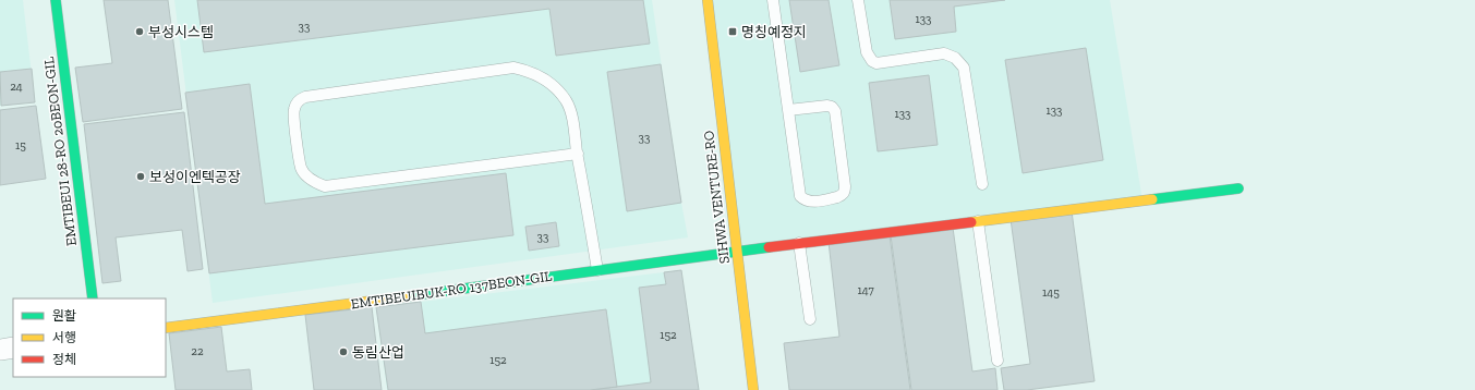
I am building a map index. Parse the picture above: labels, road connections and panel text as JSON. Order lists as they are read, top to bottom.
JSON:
{
  "streets": {
    "street": ["EMTIBEUI 28-RO 20BEON-GIL", "SIHWA VENTURE-RO", "EMTIBEUIBUK-RO 137BEON-GIL"]
  },
  "crossings": [
    ["SIHWA VENTURE-RO", "EMTIBEUIBUK-RO 137BEON-GIL"]
  ],
  "places": {
    "other": ["부성시스템", "보성이엔텍공장", "동림산업"],
    "transit": ["명칭예정지"]
  },
  "house_numbers": [
    "133",
    "33",
    "24",
    "133",
    "133",
    "33",
    "15",
    "33",
    "147",
    "145",
    "152",
    "22",
    "152"
  ],
  "legend": ["원활", "서행", "정체"]
}
